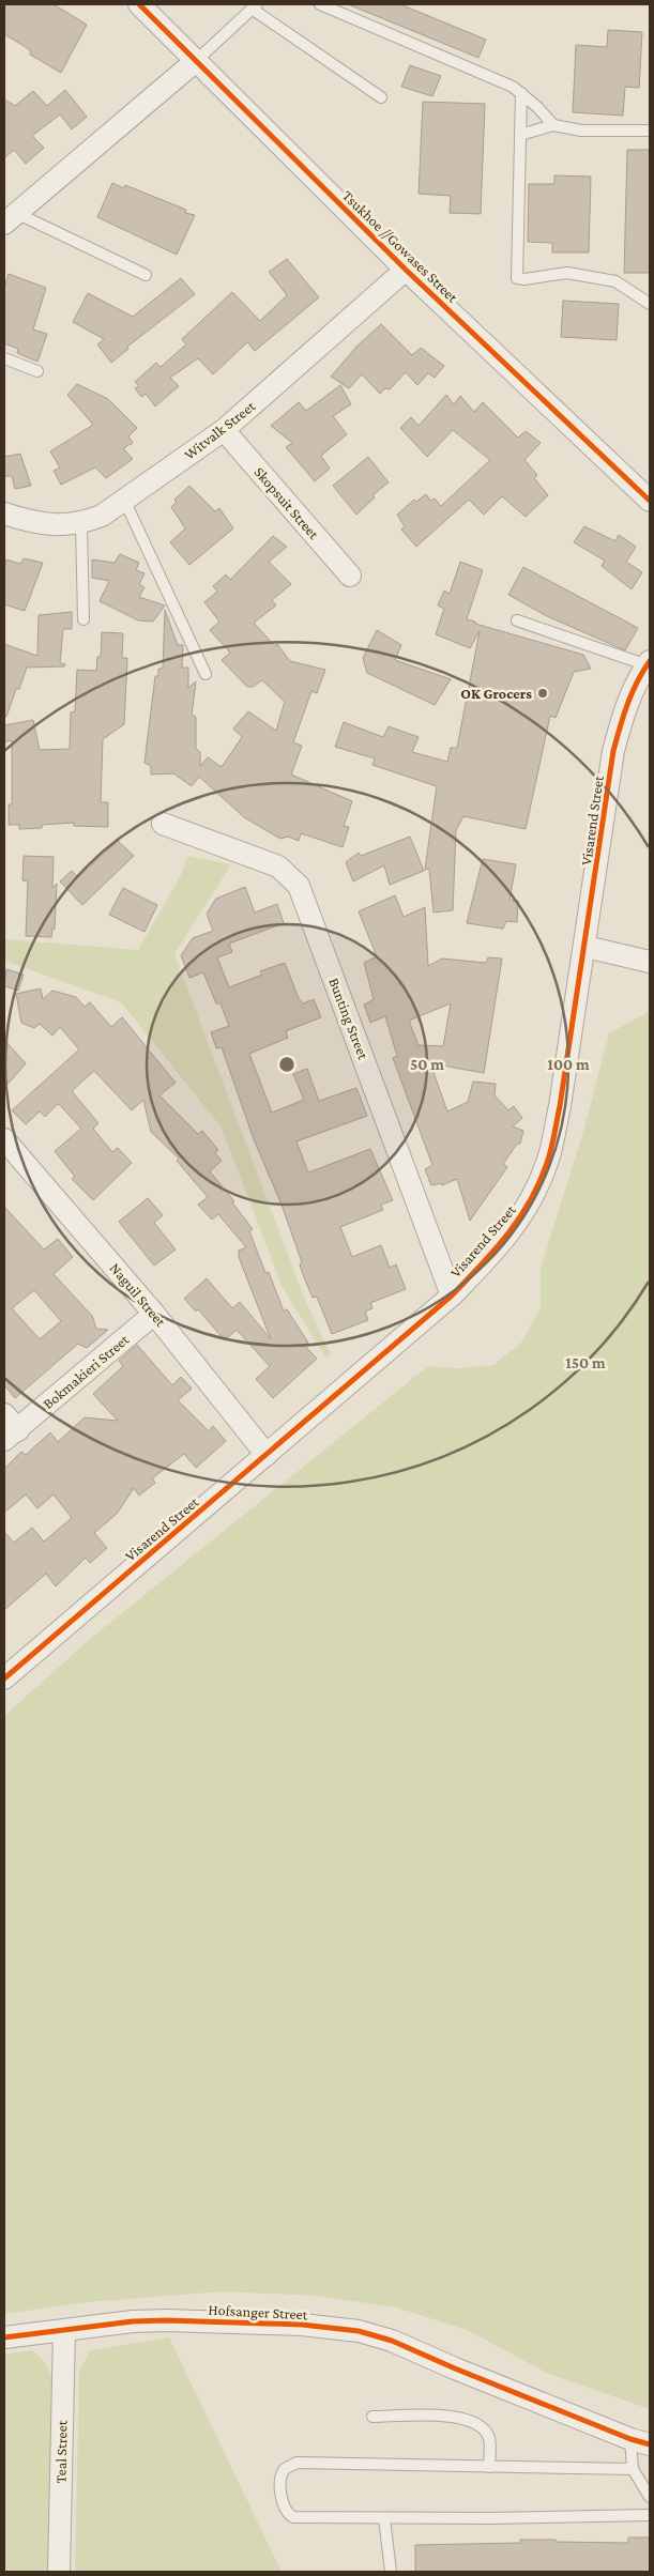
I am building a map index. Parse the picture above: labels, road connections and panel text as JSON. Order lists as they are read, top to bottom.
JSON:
{
  "streets": {
    "street": [
      "Tsukhoe //Gowases Street",
      "Witvalk Street",
      "Skopsuit Street",
      "Visarend Street",
      "Bunting Street",
      "Naguil Street",
      "Bokmakieri Street",
      "Hofsanger Street",
      "Teal Street"
    ]
  },
  "crossings": [
    ["Tsukhoe //Gowases Street", "Witvalk Street"],
    ["Witvalk Street", "Skopsuit Street"],
    ["Visarend Street", "Bunting Street"],
    ["Visarend Street", "Naguil Street"],
    ["Naguil Street", "Bokmakieri Street"],
    ["Hofsanger Street", "Teal Street"]
  ],
  "places": ["OK Grocers"],
  "rings": ["50 m", "100 m", "150 m"]
}
